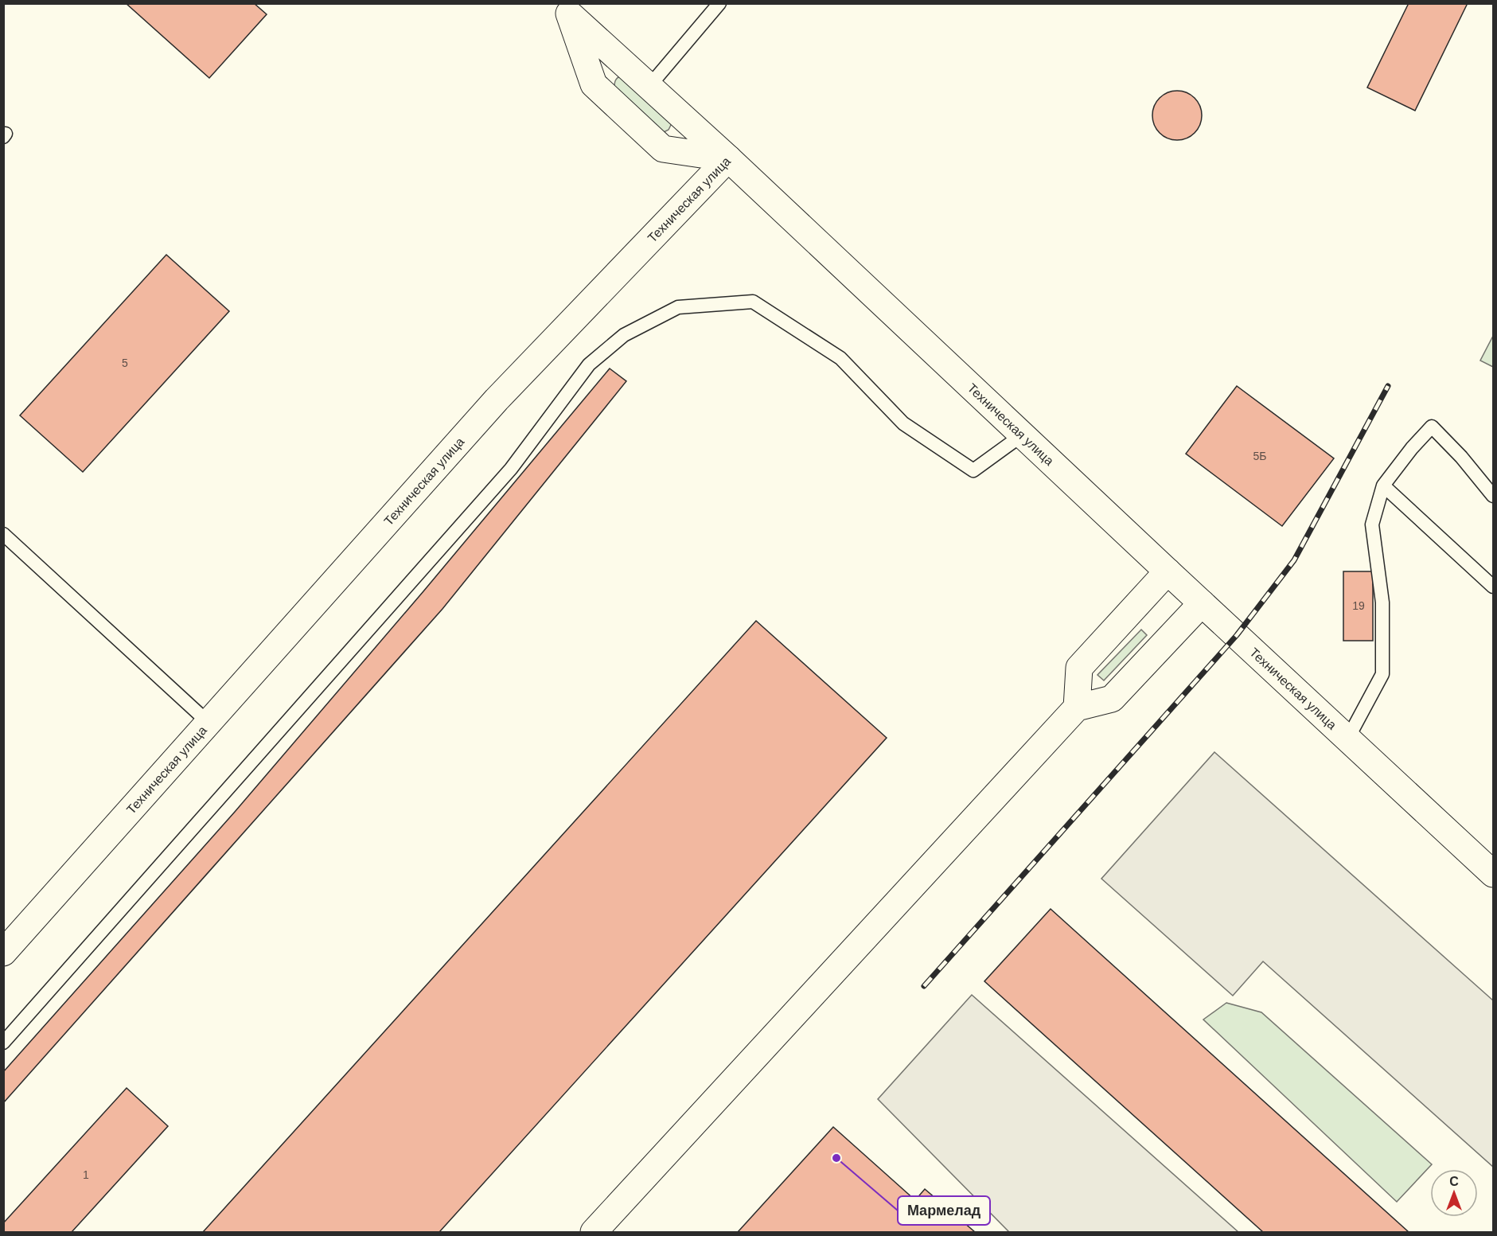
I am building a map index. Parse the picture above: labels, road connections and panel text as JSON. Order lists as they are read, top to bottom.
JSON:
{
  "streets": {
    "street": ["Техническая улица"]
  },
  "places": ["Мармелад"],
  "house_numbers": [
    "5",
    "5Б",
    "19",
    "1"
  ],
  "north": "top"
}
